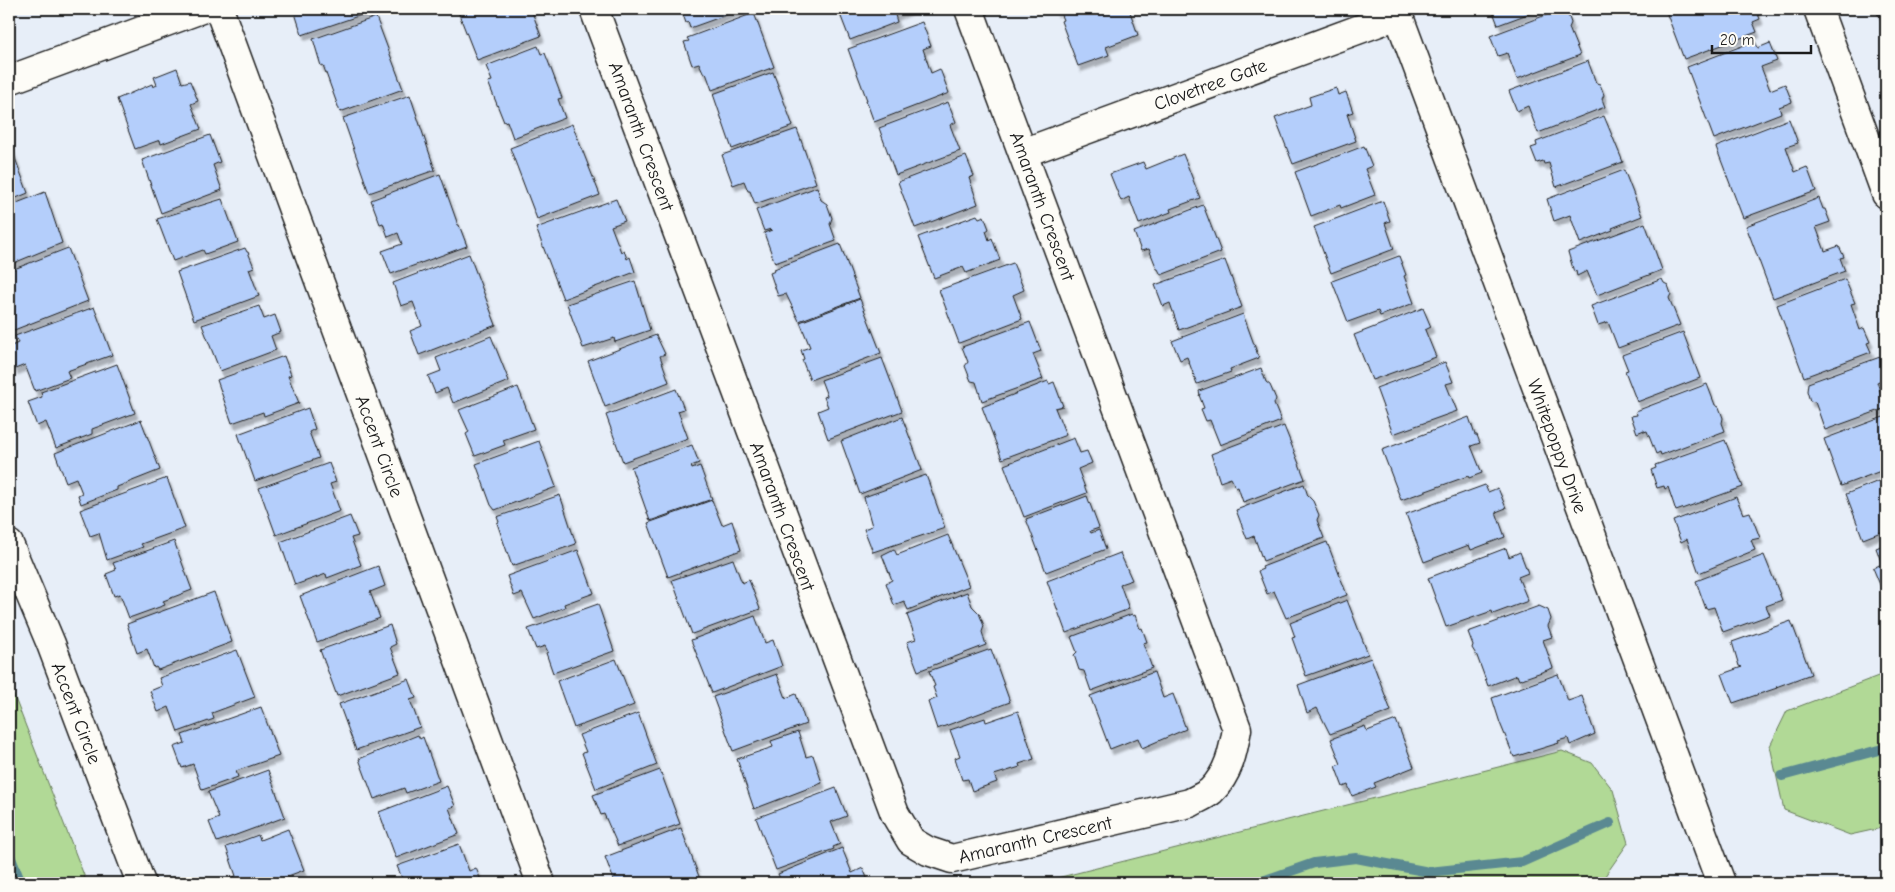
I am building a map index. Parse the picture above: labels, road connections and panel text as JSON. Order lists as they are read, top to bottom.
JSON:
{
  "streets": {
    "street": [
      "Clovetree Gate",
      "Amaranth Crescent",
      "Accent Circle",
      "Whitepoppy Drive"
    ]
  },
  "crossings": [
    ["Clovetree Gate", "Amaranth Crescent"],
    ["Clovetree Gate", "Whitepoppy Drive"]
  ],
  "scale_bar": "20 m"
}
